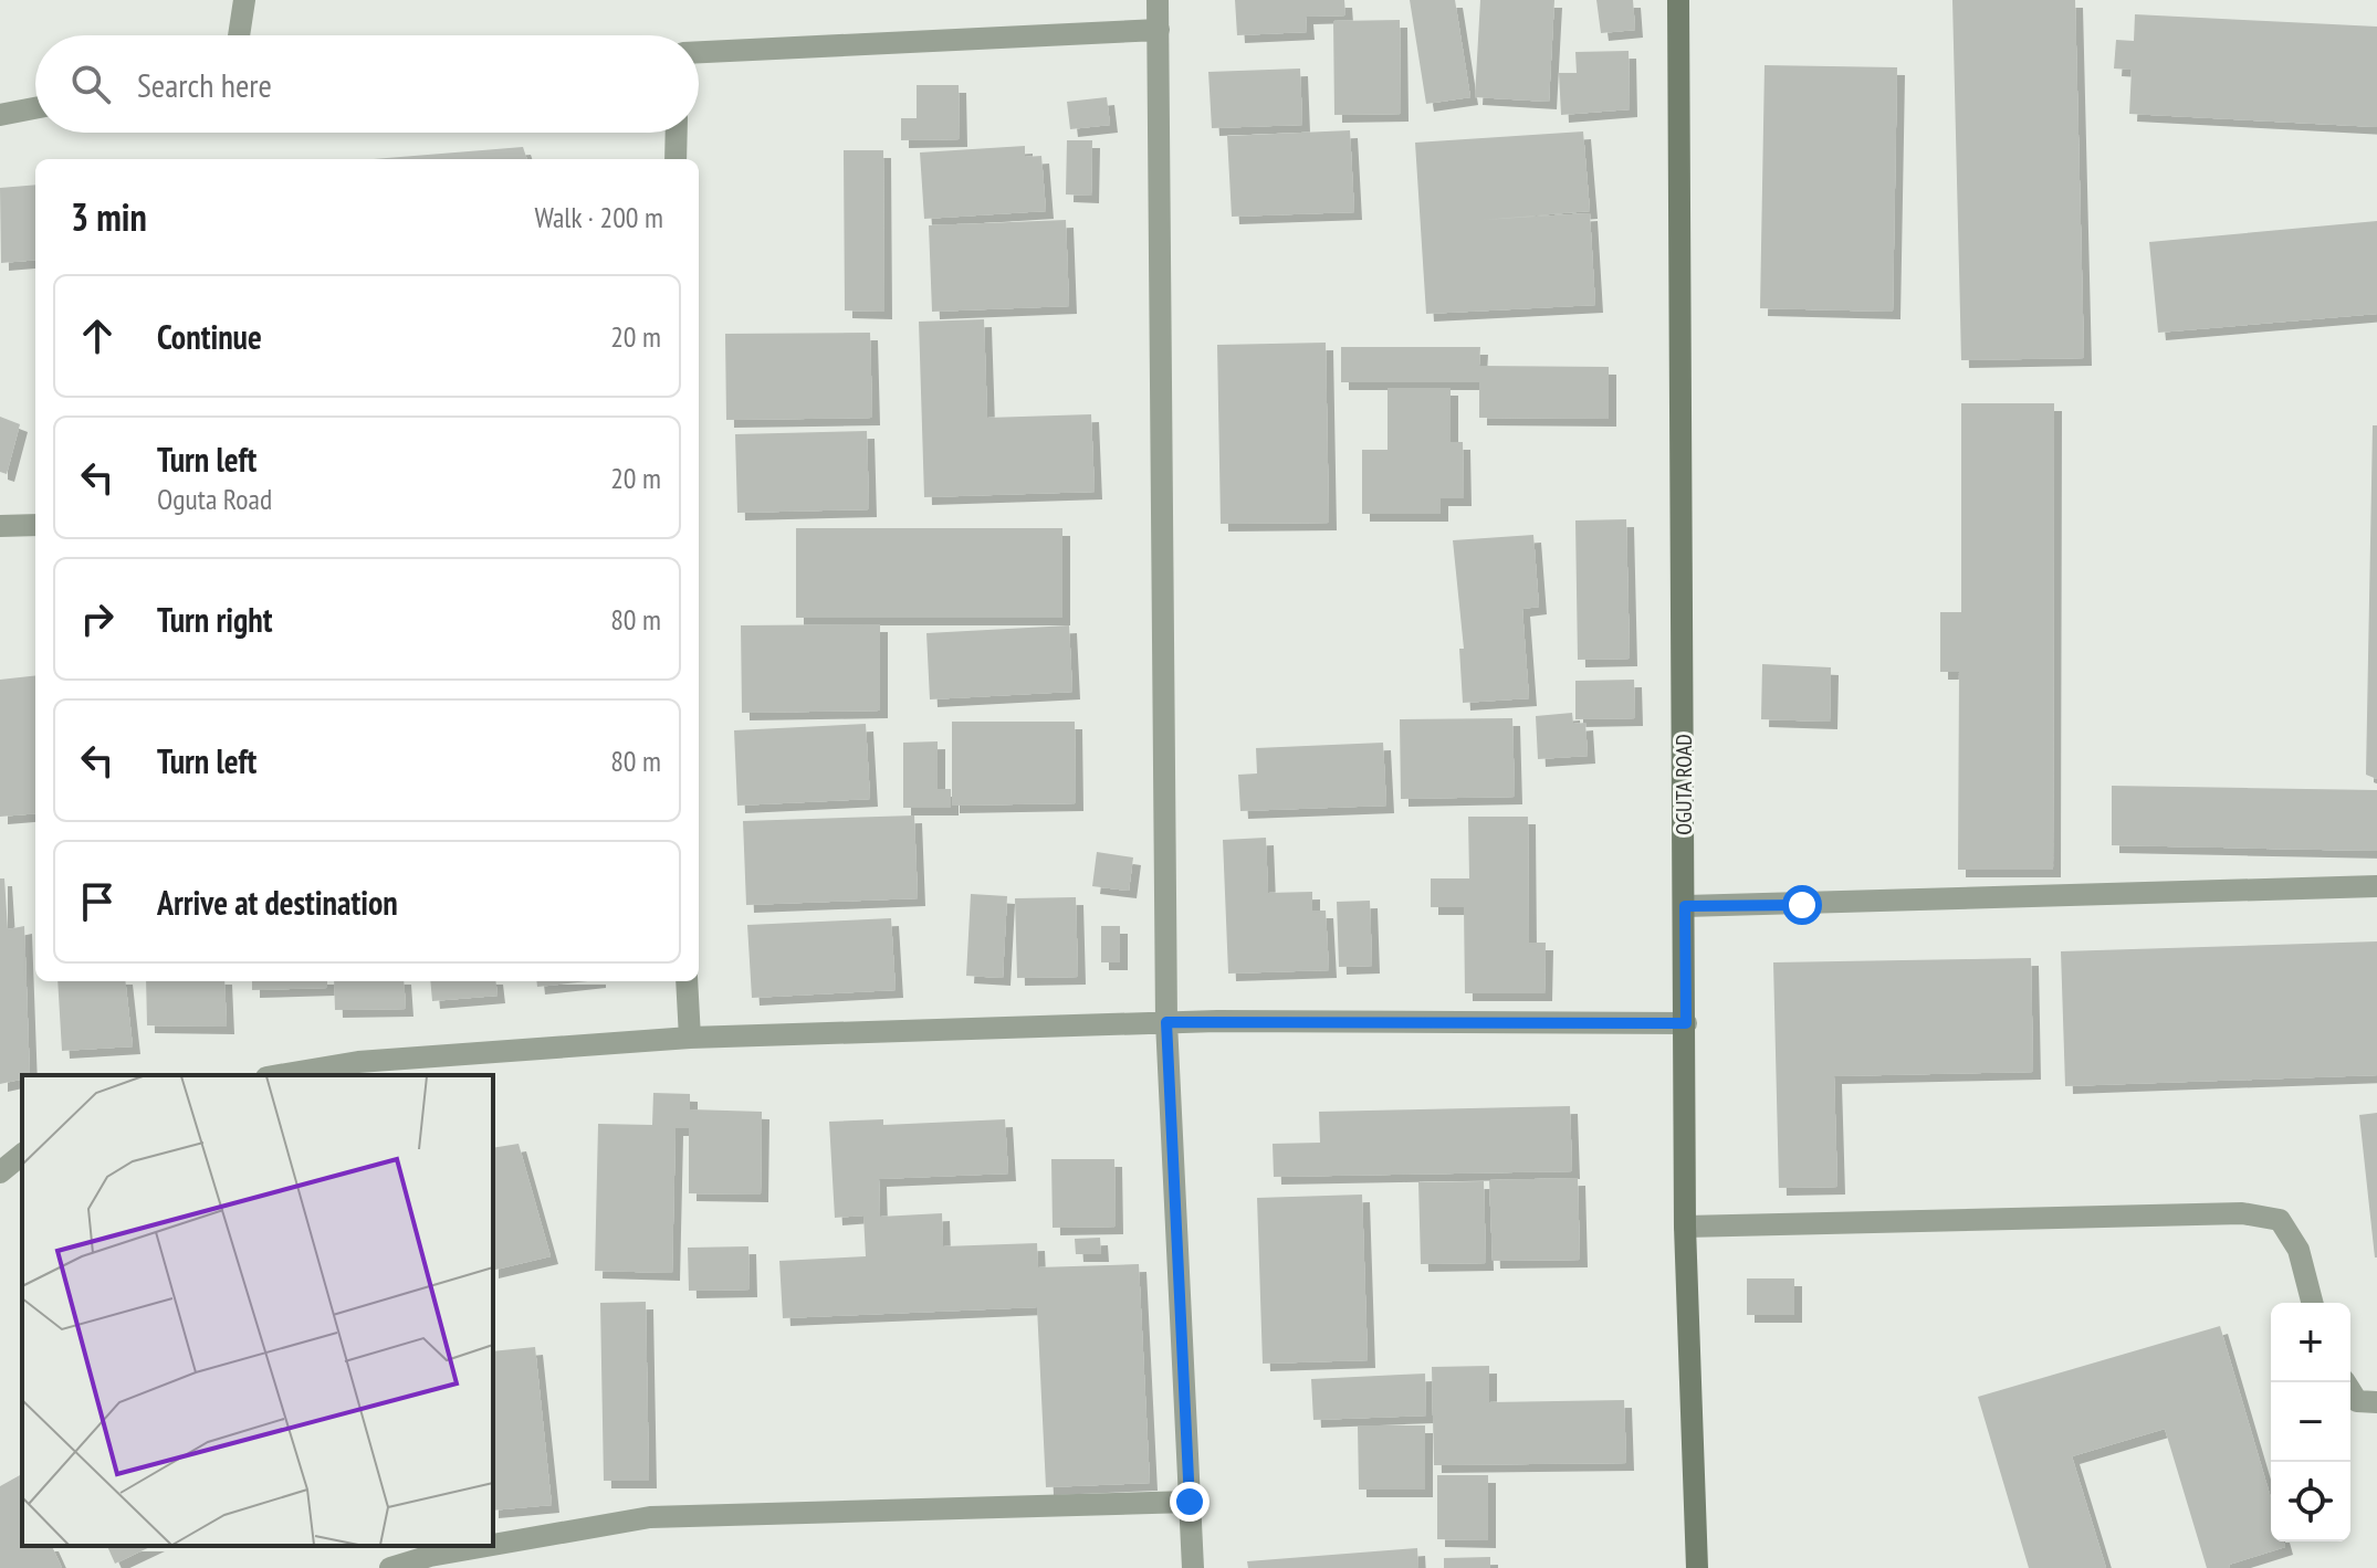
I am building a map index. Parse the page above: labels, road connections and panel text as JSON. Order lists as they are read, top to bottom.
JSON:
{
  "streets": {
    "main road": ["OGUTA ROAD"]
  },
  "page": {
    "search": "Search here",
    "heading": ["3 min", "Walk · 200 m"],
    "list": [
      ["Continue", "20 m"],
      ["Turn left", "Oguta Road", "20 m"],
      ["Turn right", "80 m"],
      ["Turn left", "80 m"],
      "Arrive at destination"
    ],
    "map_buttons": ["+", "−"]
  }
}
